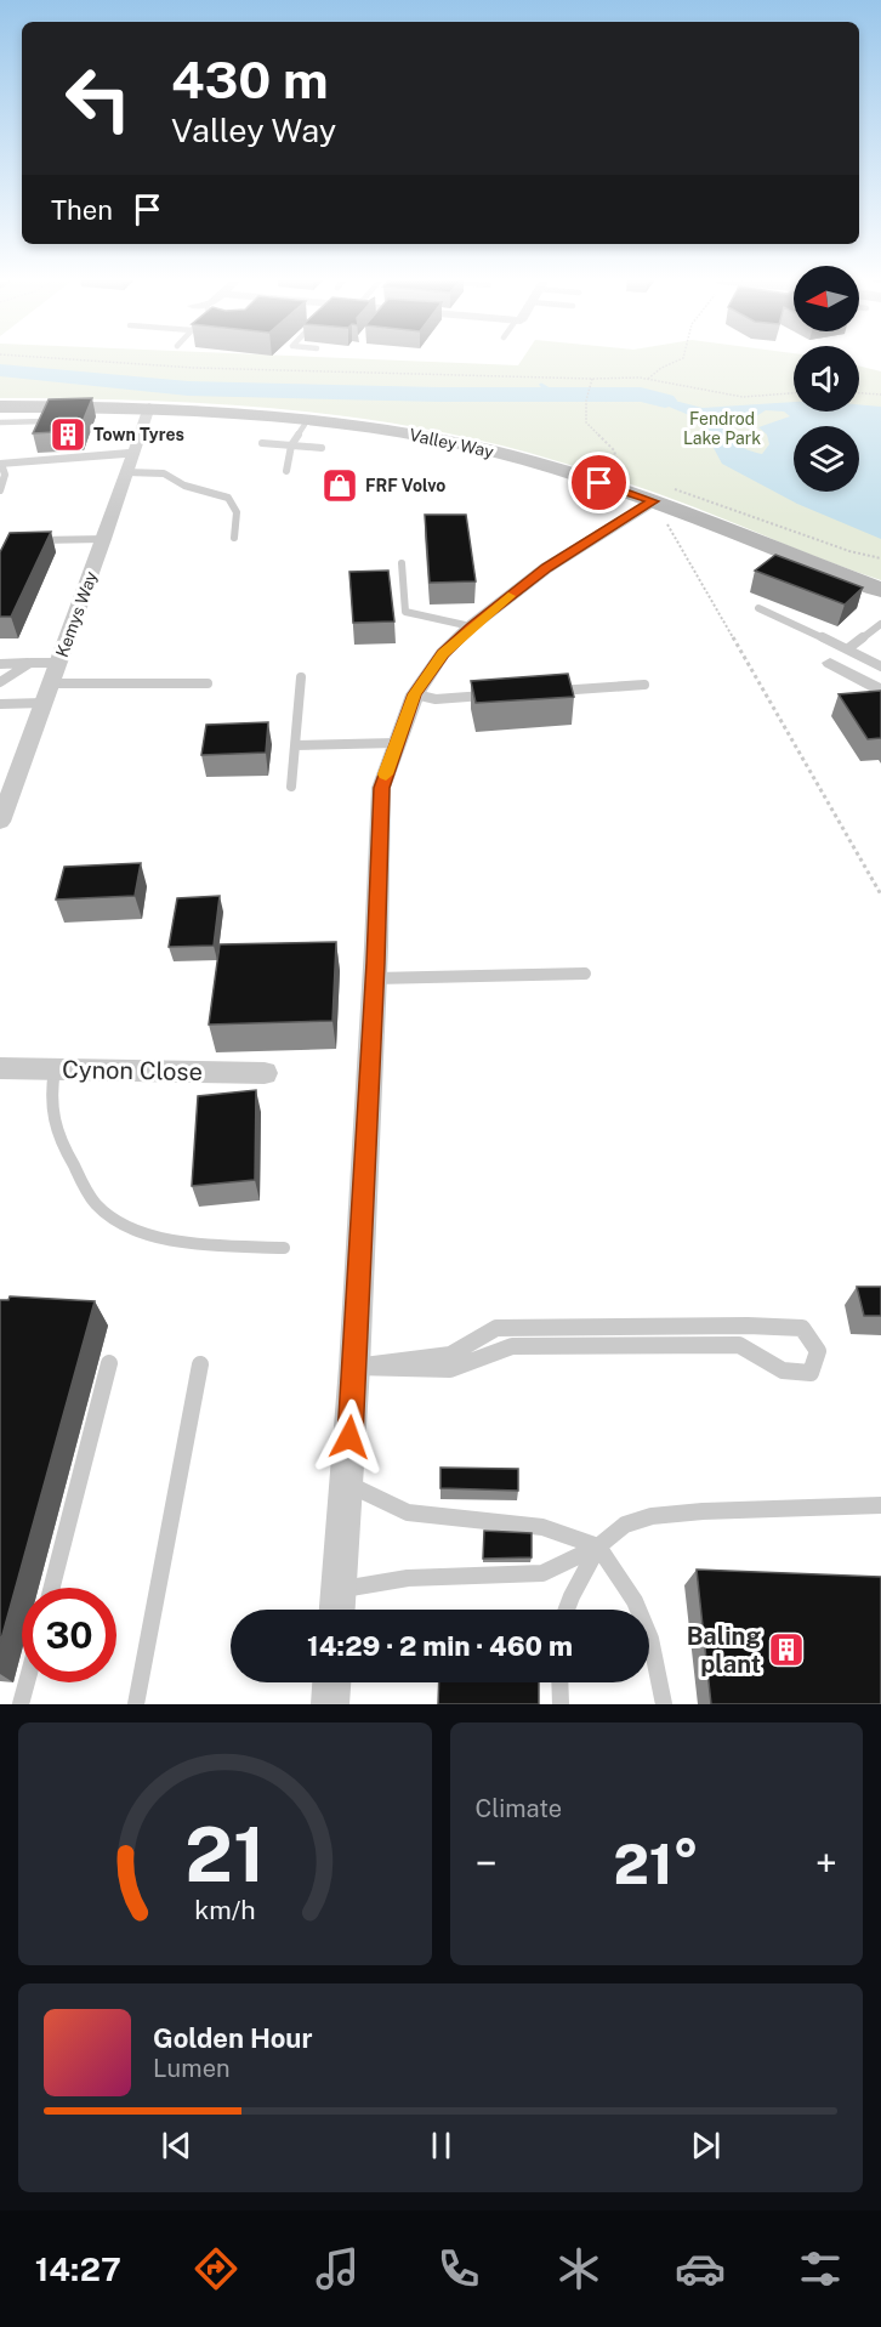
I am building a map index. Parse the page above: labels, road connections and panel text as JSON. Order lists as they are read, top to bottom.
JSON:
{
  "streets": {
    "street": ["Valley Way", "Kemys Way", "Cynon Close"]
  },
  "crossings": [
    ["Valley Way", "Kemys Way"]
  ],
  "parks": ["Fendrod Lake Park"],
  "places": {
    "building": ["Town Tyres", "Baling plant"],
    "shop": ["FRF Volvo"]
  },
  "north": "left",
  "page": {
    "turn": ["430 m", "Valley Way"],
    "then": "Then",
    "limit": "30",
    "trip": "14:29 · 2 min · 460 m",
    "tile": "Climate",
    "heat": ["−", "21°", "+"],
    "song": ["Golden Hour", "Lumen"],
    "tabs": "14:27",
    "gauge": ["21", "km/h"]
  }
}
